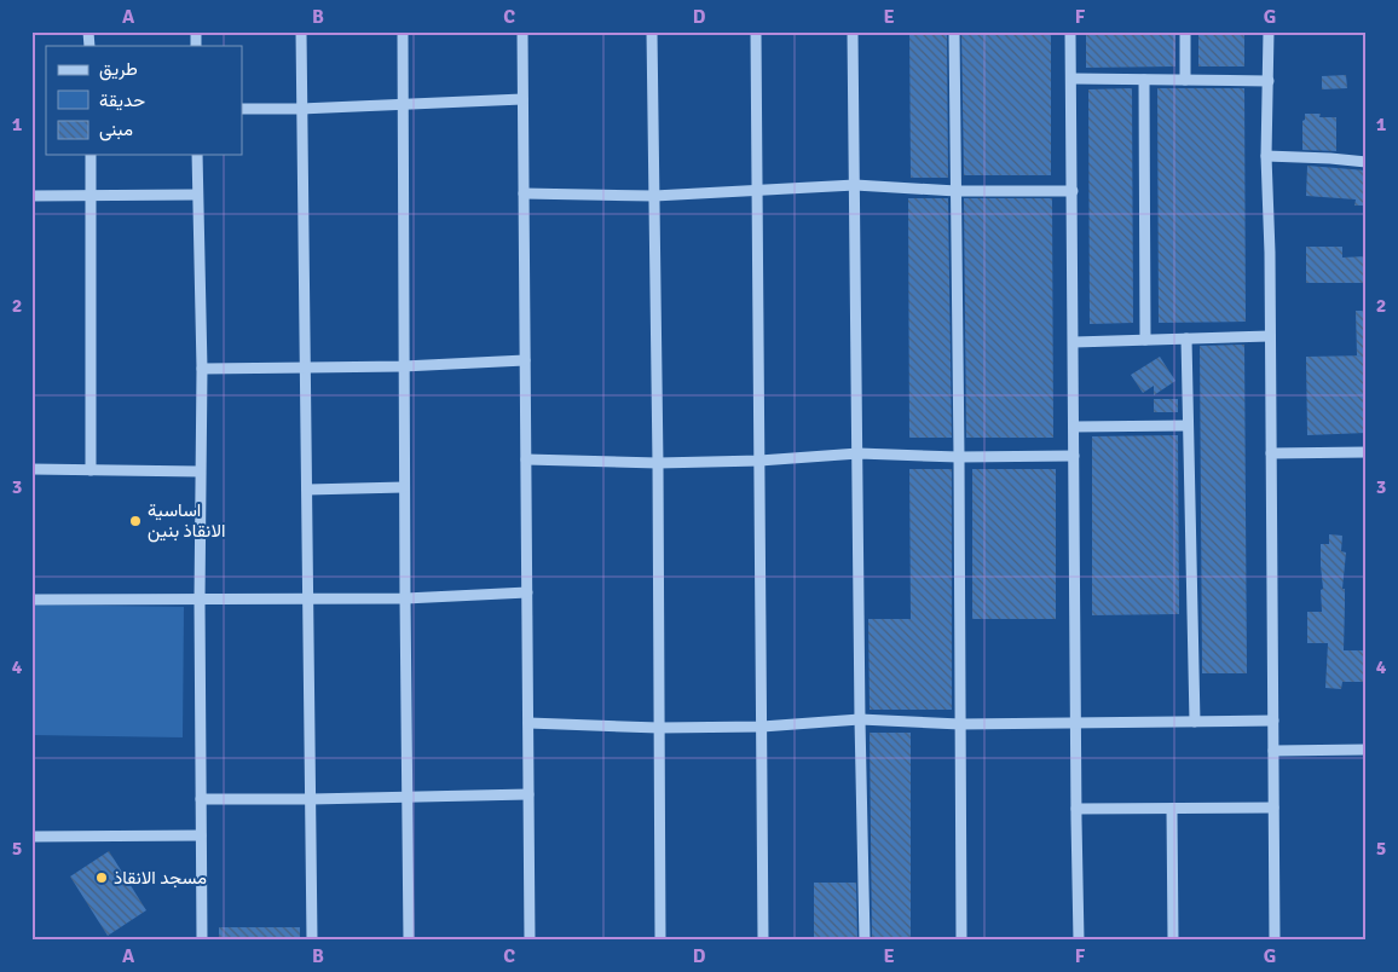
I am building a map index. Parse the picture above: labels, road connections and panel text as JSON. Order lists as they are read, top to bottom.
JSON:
{
  "places": ["اساسية الانقاذ بنين", "مسجد الانقاذ"],
  "legend": ["طريق", "حديقة", "مبنى"],
  "grid": {
    "columns": [
      "A",
      "B",
      "C",
      "D",
      "E",
      "F",
      "G"
    ],
    "rows": [
      "1",
      "2",
      "3",
      "4",
      "5"
    ]
  }
}
